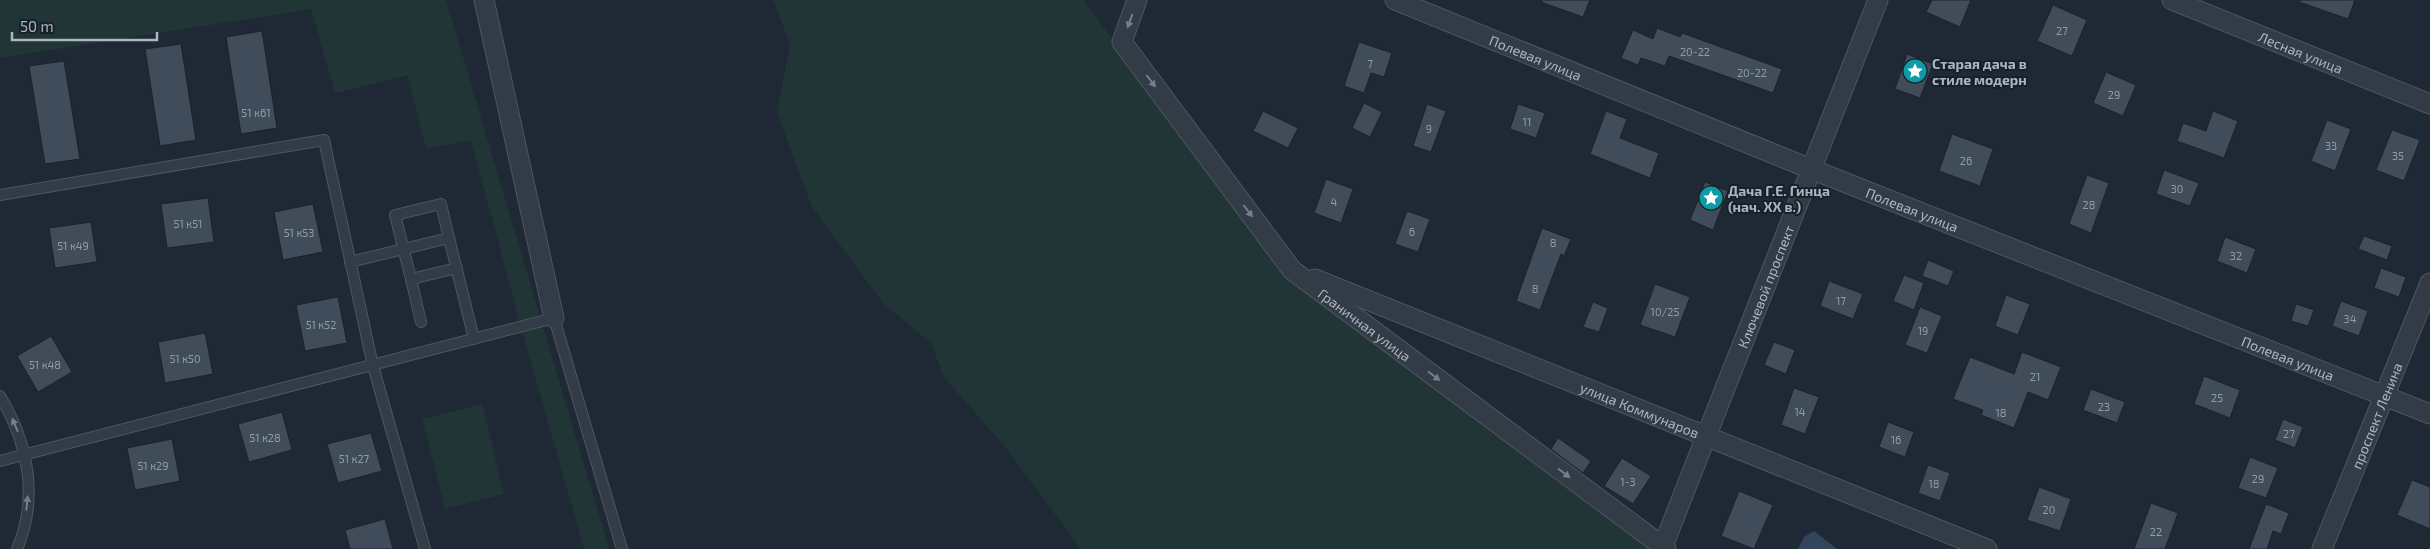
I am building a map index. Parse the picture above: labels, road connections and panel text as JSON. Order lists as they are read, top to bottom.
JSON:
{
  "streets": {
    "street": [
      "Лесная улица",
      "Полевая улица",
      "Ключевой проспект",
      "Граничная улица",
      "улица Коммунаров",
      "проспект Ленина"
    ]
  },
  "crossings": [
    ["Полевая улица", "Ключевой проспект"],
    ["Полевая улица", "проспект Ленина"],
    ["Ключевой проспект", "Граничная улица"],
    ["Ключевой проспект", "улица Коммунаров"],
    ["Граничная улица", "улица Коммунаров"]
  ],
  "one_way": ["Граничная улица"],
  "places": {
    "place": ["Старая дача в стиле модерн", "Дача Г.Е. Гинца (нач. XX в.)"]
  },
  "house_numbers": [
    "27",
    "20-22",
    "7",
    "20-22",
    "29",
    "51 к61",
    "11",
    "9",
    "33",
    "35",
    "26",
    "30",
    "4",
    "28",
    "51 к51",
    "6",
    "51 к53",
    "8",
    "51 к49",
    "32",
    "8",
    "17",
    "10/25",
    "34",
    "51 к52",
    "19",
    "51 к50",
    "51 к48",
    "21",
    "25",
    "23",
    "14",
    "18",
    "27",
    "51 к28",
    "16",
    "51 к27",
    "51 к29",
    "29",
    "1-3",
    "18",
    "20",
    "22"
  ],
  "scale_bar": "50 m"
}
